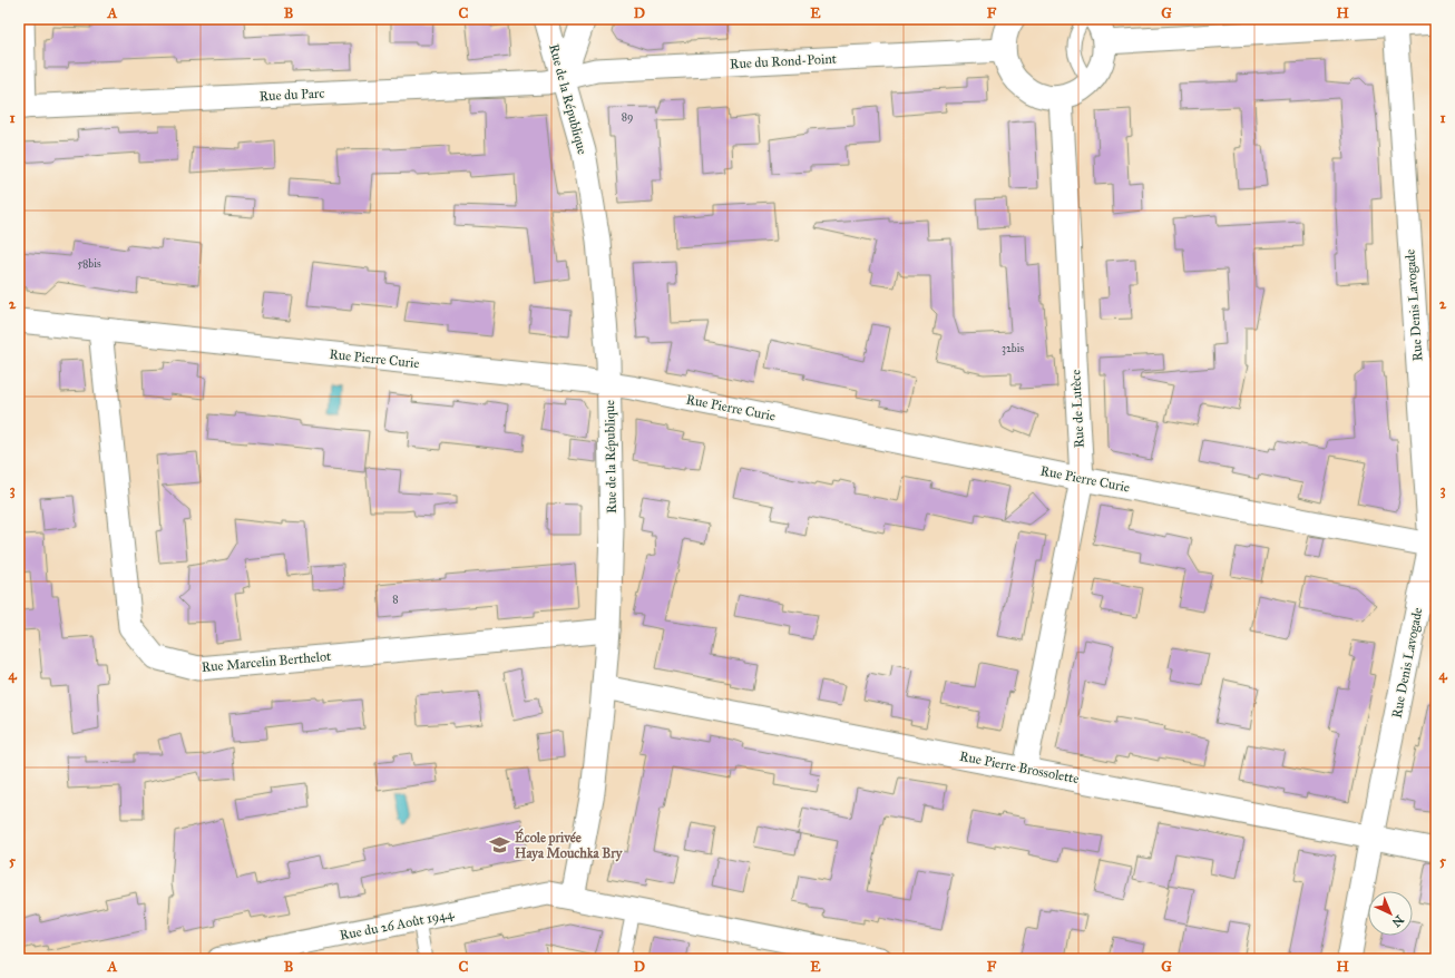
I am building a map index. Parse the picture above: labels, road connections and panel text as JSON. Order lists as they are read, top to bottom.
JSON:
{
  "streets": {
    "street": [
      "Rue du Rond-Point",
      "Rue du Parc",
      "Rue de la République",
      "Rue Denis Lavogade",
      "Rue Pierre Curie",
      "Rue de Lutèce",
      "Rue Marcelin Berthelot",
      "Rue Pierre Brossolette",
      "Rue du 26 Août 1944"
    ]
  },
  "crossings": [
    ["Rue du Rond-Point", "Rue du Parc"],
    ["Rue du Rond-Point", "Rue de la République"],
    ["Rue du Parc", "Rue de la République"],
    ["Rue de la République", "Rue Pierre Curie"],
    ["Rue de la République", "Rue Marcelin Berthelot"],
    ["Rue de la République", "Rue Pierre Brossolette"],
    ["Rue de la République", "Rue du 26 Août 1944"],
    ["Rue Denis Lavogade", "Rue Pierre Curie"],
    ["Rue Denis Lavogade", "Rue Pierre Brossolette"],
    ["Rue Pierre Curie", "Rue de Lutèce"],
    ["Rue Pierre Curie", "Rue Marcelin Berthelot"],
    ["Rue de Lutèce", "Rue Pierre Brossolette"]
  ],
  "places": {
    "school or university": ["École privée Haya Mouchka Bry"]
  },
  "house_numbers": [
    "89",
    "58bis",
    "32bis",
    "8"
  ],
  "north": "bottom right",
  "grid": {
    "columns": [
      "A",
      "B",
      "C",
      "D",
      "E",
      "F",
      "G",
      "H"
    ],
    "rows": [
      "1",
      "2",
      "3",
      "4",
      "5"
    ]
  }
}
